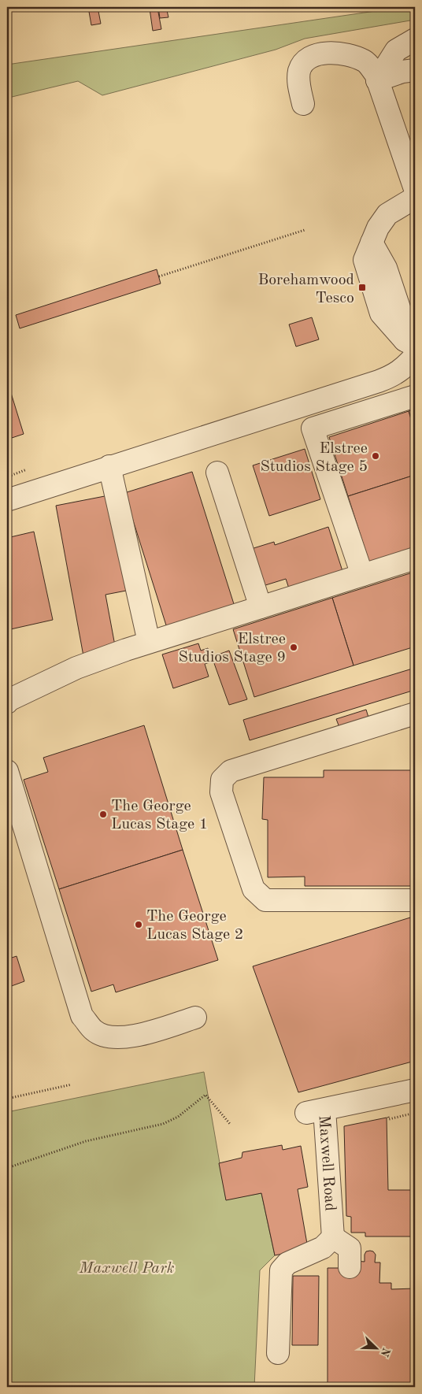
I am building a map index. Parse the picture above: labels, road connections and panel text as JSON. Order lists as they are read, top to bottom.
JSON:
{
  "streets": {
    "street": ["Maxwell Road"]
  },
  "parks": ["Maxwell Park"],
  "places": {
    "transit": ["Borehamwood Tesco"],
    "other": [
      "Elstree Studios Stage 5",
      "Elstree Studios Stage 9",
      "The George Lucas Stage 1",
      "The George Lucas Stage 2"
    ]
  },
  "north": "bottom right"
}
